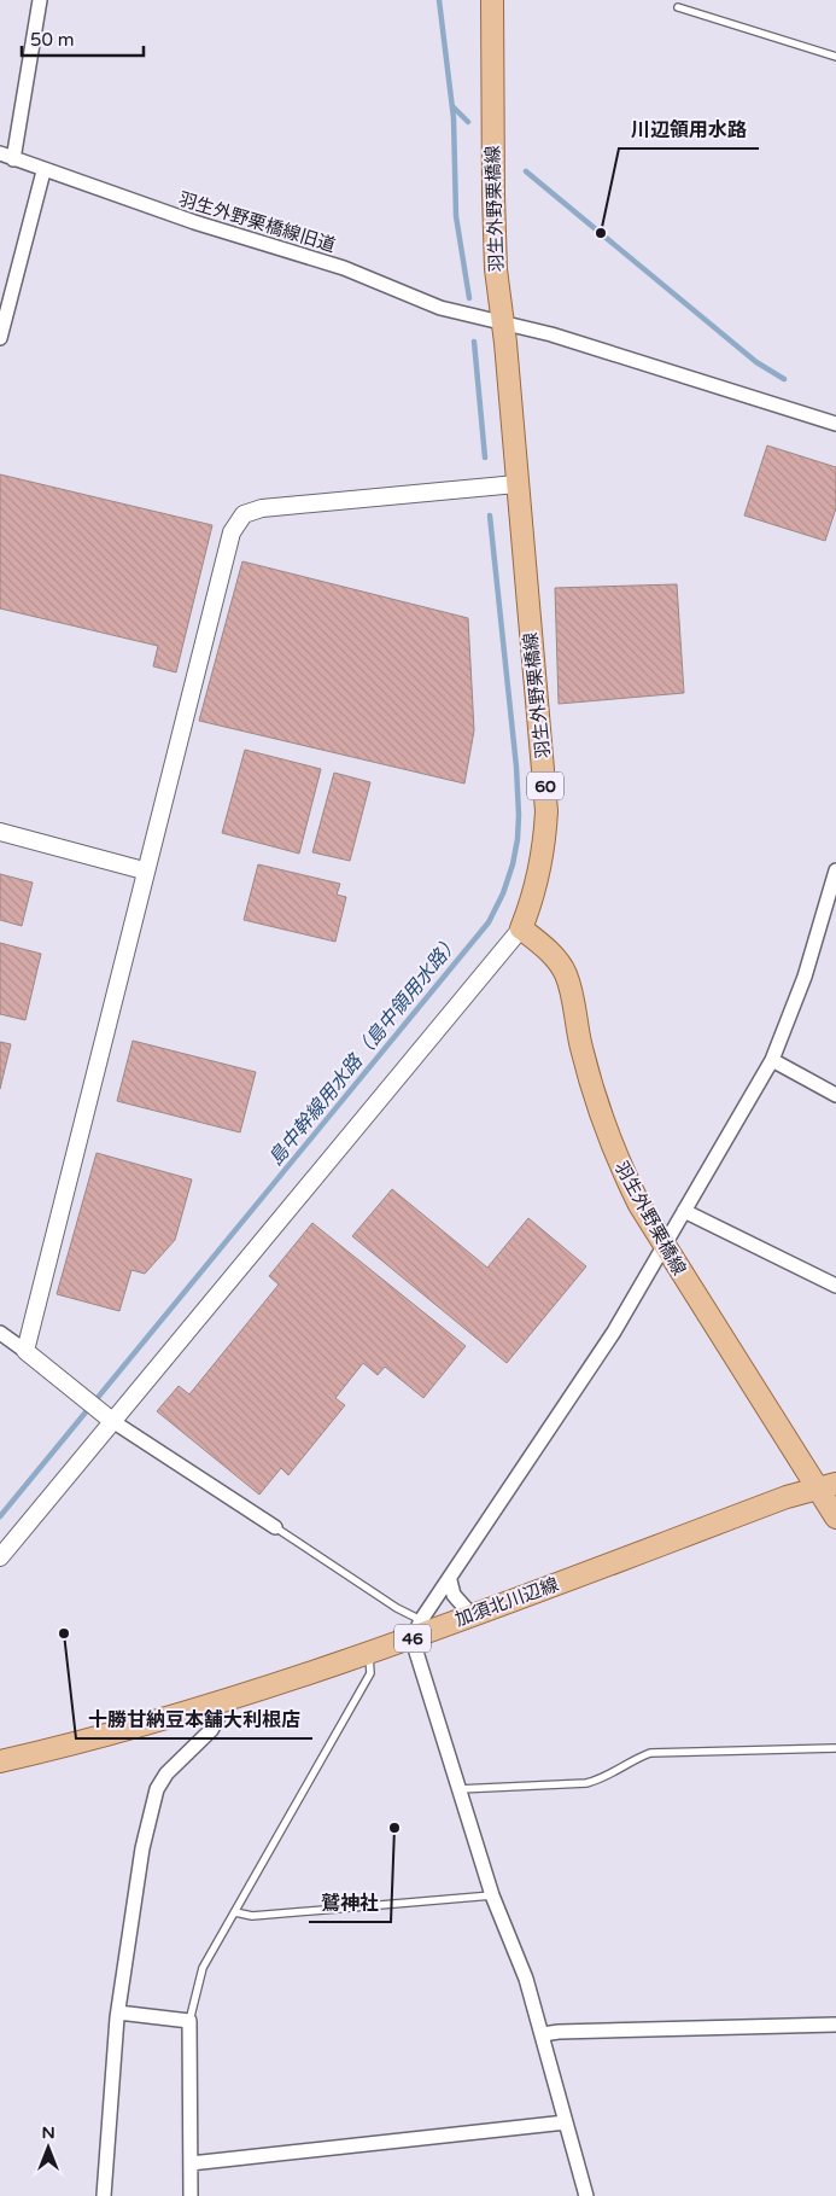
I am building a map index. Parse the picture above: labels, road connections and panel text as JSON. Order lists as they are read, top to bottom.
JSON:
{
  "streets": {
    "main road": [
      "羽生外野栗橋線",
      "60",
      "加須北川辺線",
      "46"
    ],
    "street": ["羽生外野栗橋線旧道"]
  },
  "crossings": [
    ["羽生外野栗橋線", "羽生外野栗橋線旧道"],
    ["羽生外野栗橋線", "加須北川辺線"]
  ],
  "water": ["島中幹線用水路（島中領用水路）"],
  "places": ["川辺領用水路", "十勝甘納豆本舗大利根店", "鷲神社"],
  "scale_bar": "50 m",
  "north": "top"
}
